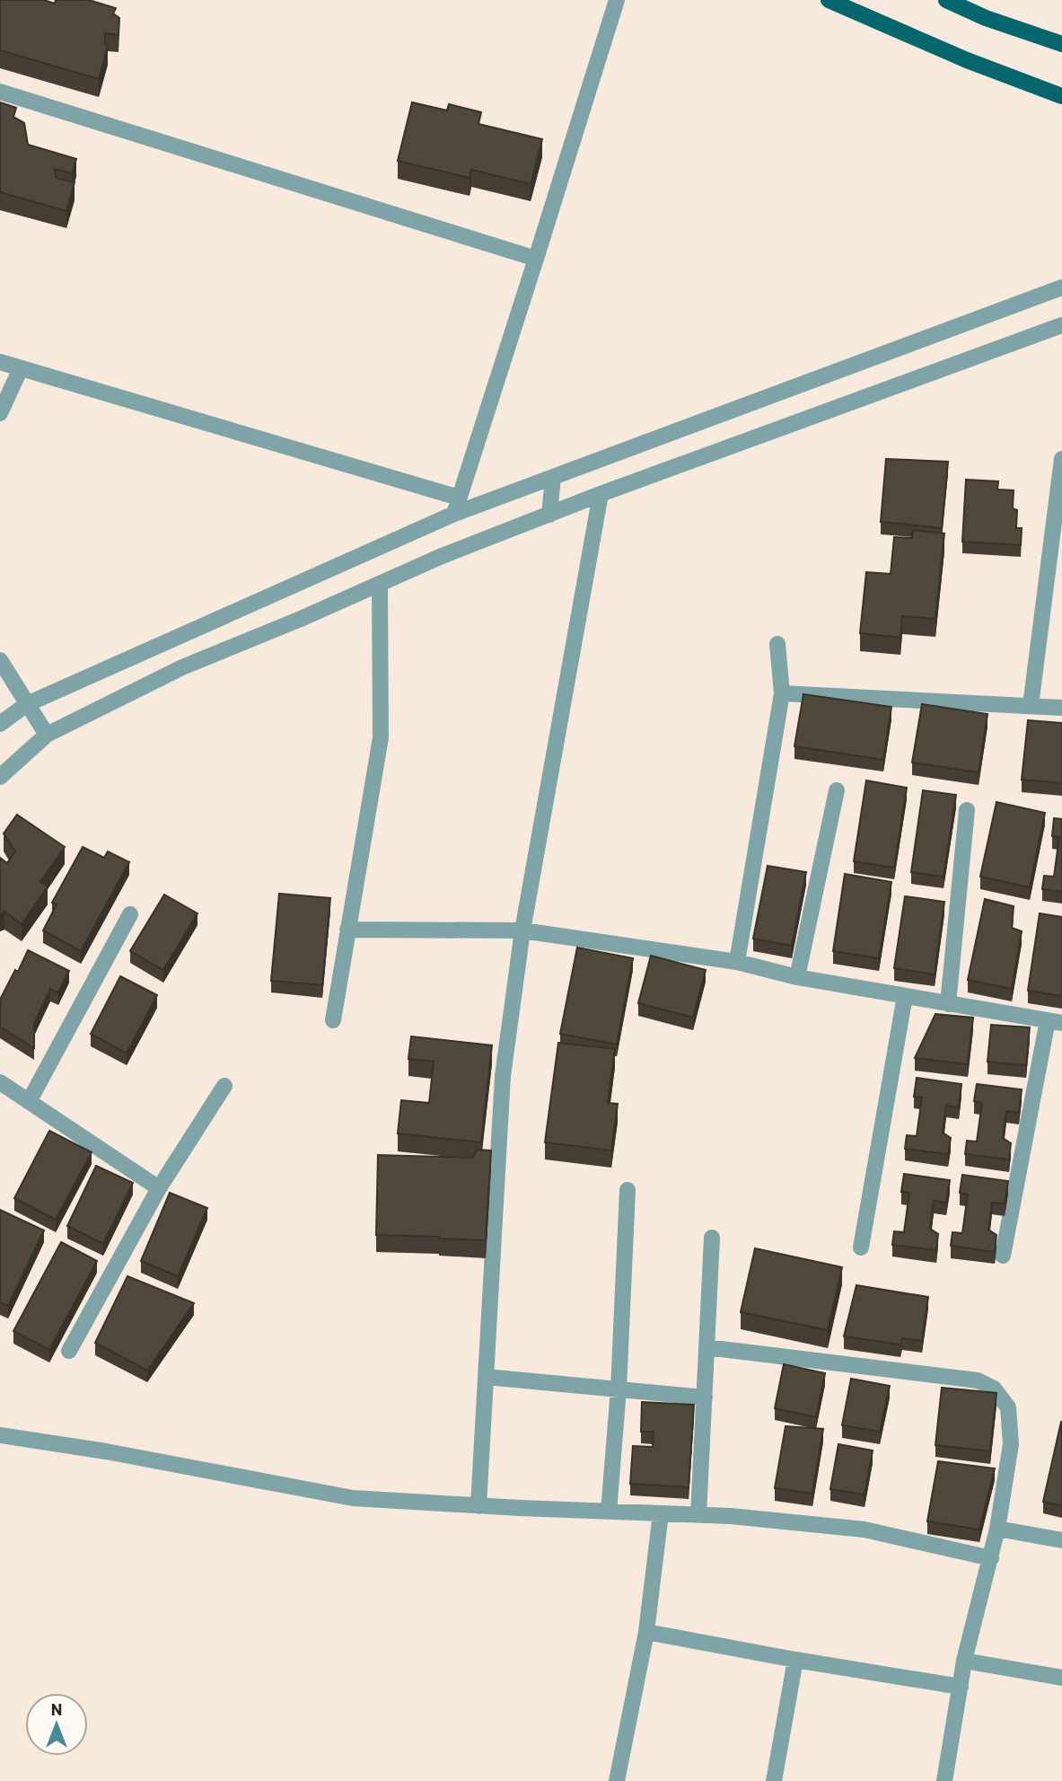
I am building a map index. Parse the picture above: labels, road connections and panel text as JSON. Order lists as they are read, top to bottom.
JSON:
{
  "north": "top"
}
